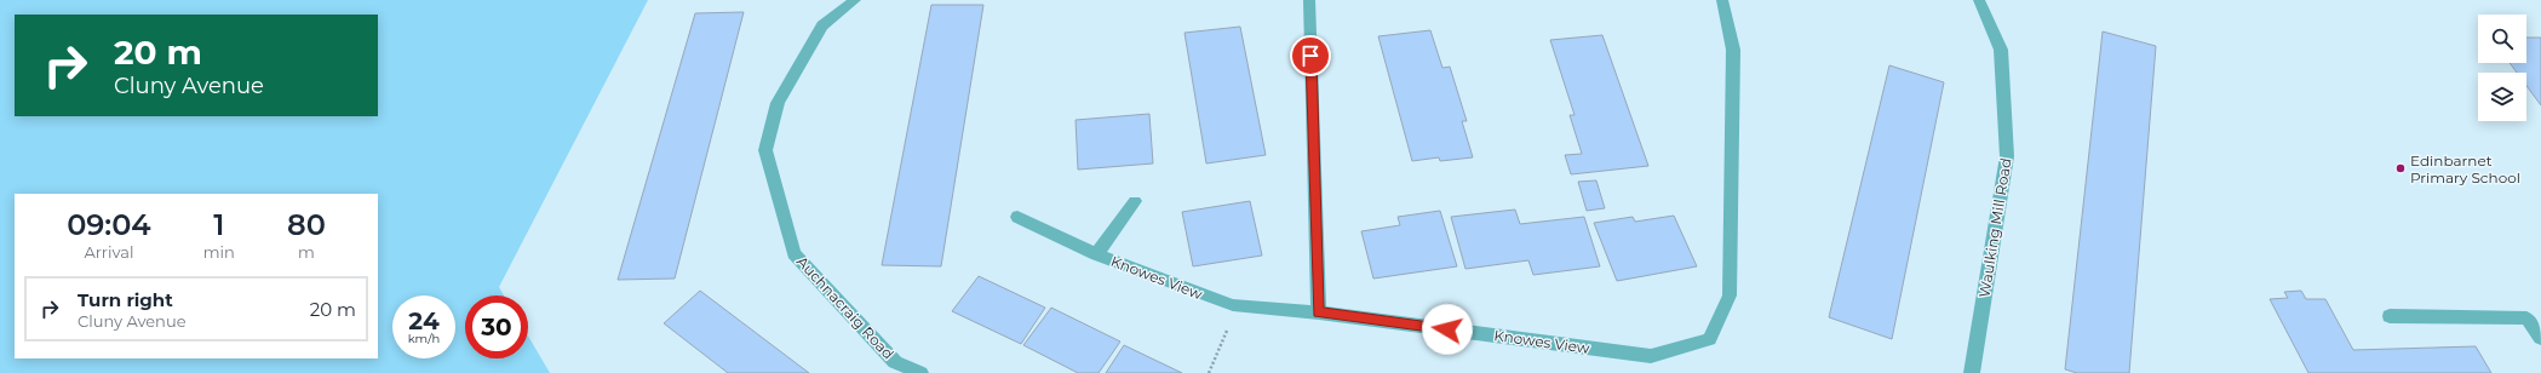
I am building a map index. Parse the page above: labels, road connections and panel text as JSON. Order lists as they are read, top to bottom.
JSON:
{
  "streets": {
    "street": ["Waulking Mill Road", "Knowes View", "Auchnacraig Road"]
  },
  "places": ["Edinbarnet Primary School"],
  "page": {
    "turn": ["20 m", "Cluny Avenue"],
    "eta": [
      "09:04",
      "Arrival",
      "1",
      "min",
      "80",
      "m"
    ],
    "list": [
      {
        "name": "Turn right",
        "note": "Cluny Avenue",
        "value": "20 m"
      }
    ],
    "speed": "24 km/h",
    "limit": "30"
  }
}
